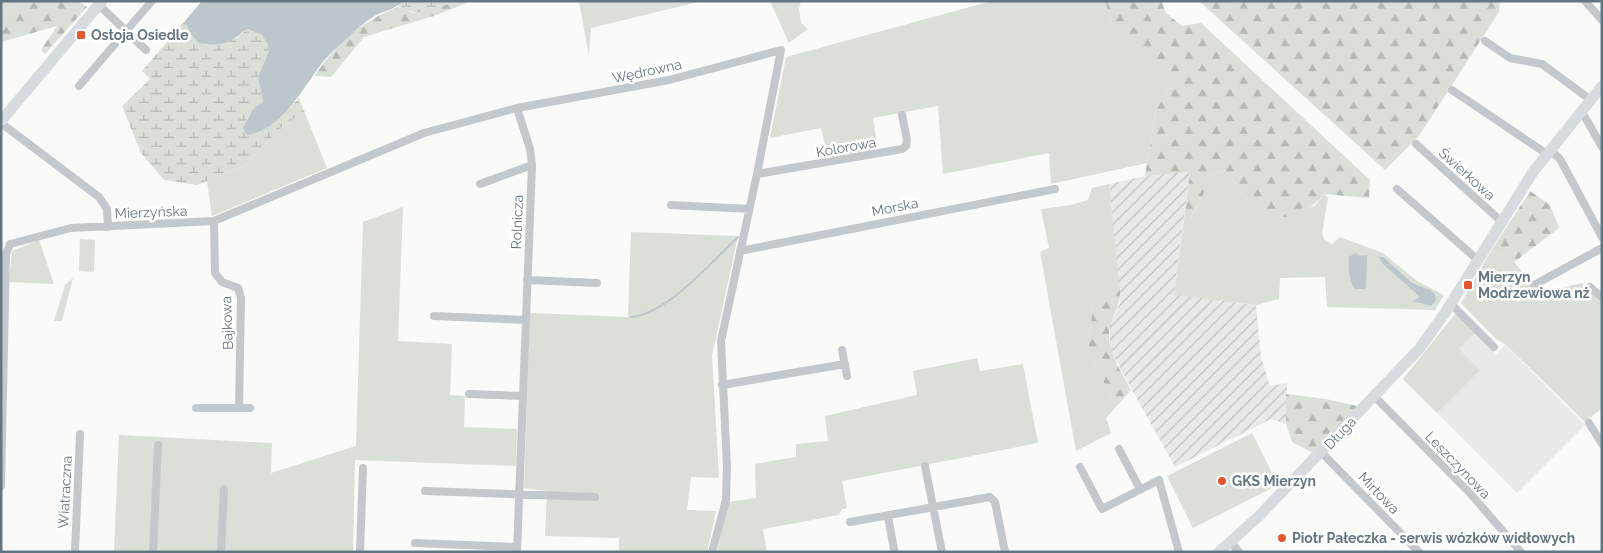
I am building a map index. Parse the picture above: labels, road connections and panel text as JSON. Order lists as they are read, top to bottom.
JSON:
{
  "streets": {
    "street": [
      "Wędrowna",
      "Kolorowa",
      "Świerkowa",
      "Morska",
      "Mierzyńska",
      "Rolnicza",
      "Bajkowa",
      "Długa",
      "Leszczynowa",
      "Wiatraczna",
      "Mirtowa"
    ]
  },
  "crossings": [
    ["Wędrowna", "Kolorowa"],
    ["Wędrowna", "Mierzyńska"],
    ["Wędrowna", "Rolnicza"],
    ["Świerkowa", "Długa"],
    ["Mierzyńska", "Rolnicza"],
    ["Mierzyńska", "Bajkowa"],
    ["Długa", "Leszczynowa"],
    ["Długa", "Mirtowa"]
  ],
  "places": {
    "transit": ["Ostoja Osiedle", "Mierzyn Modrzewiowa nż"],
    "other": ["GKS Mierzyn", "Piotr Pałeczka - serwis wózków widłowych"]
  }
}
